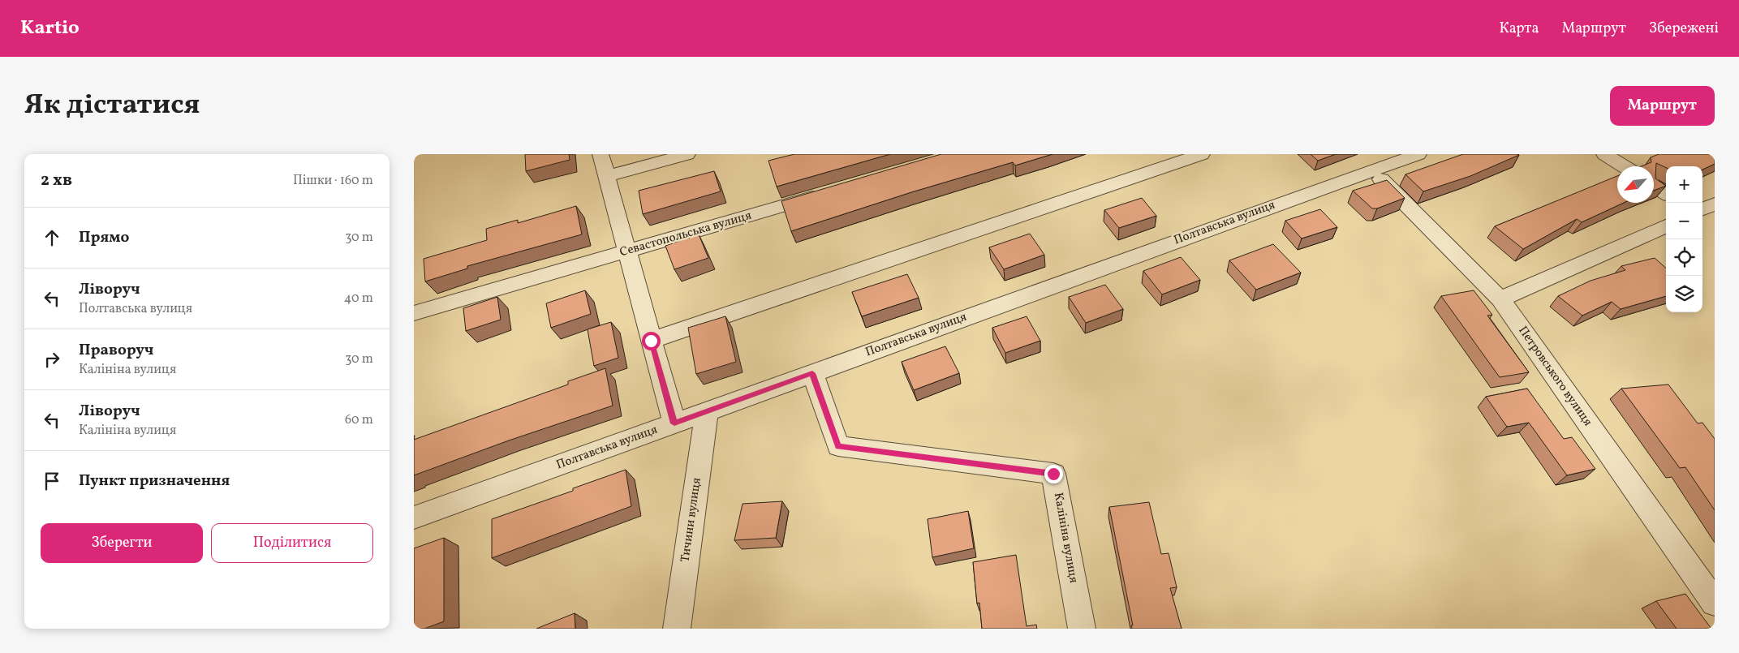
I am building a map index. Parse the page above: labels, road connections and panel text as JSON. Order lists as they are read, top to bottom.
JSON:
{
  "streets": {
    "street": [
      "Полтавська вулиця",
      "Севастопольська вулиця",
      "Петровського вулиця",
      "Тичини вулиця",
      "Калініна вулиця"
    ]
  },
  "crossings": [
    ["Полтавська вулиця", "Петровського вулиця"],
    ["Полтавська вулиця", "Тичини вулиця"],
    ["Полтавська вулиця", "Калініна вулиця"]
  ],
  "north": "bottom left",
  "page": {
    "header": "Kartio",
    "nav": ["Карта", "Маршрут", "Збережені"],
    "title": "Як дістатися",
    "buttons": [
      "Маршрут",
      ["Зберегти", "Поділитися"]
    ],
    "heading": ["2 хв", "Пішки · 160 m"],
    "map_buttons": ["+", "−"],
    "list": [
      ["Прямо", "30 m"],
      ["Ліворуч", "Полтавська вулиця", "40 m"],
      ["Праворуч", "Калініна вулиця", "30 m"],
      ["Ліворуч", "Калініна вулиця", "60 m"],
      "Пункт призначення"
    ]
  }
}
